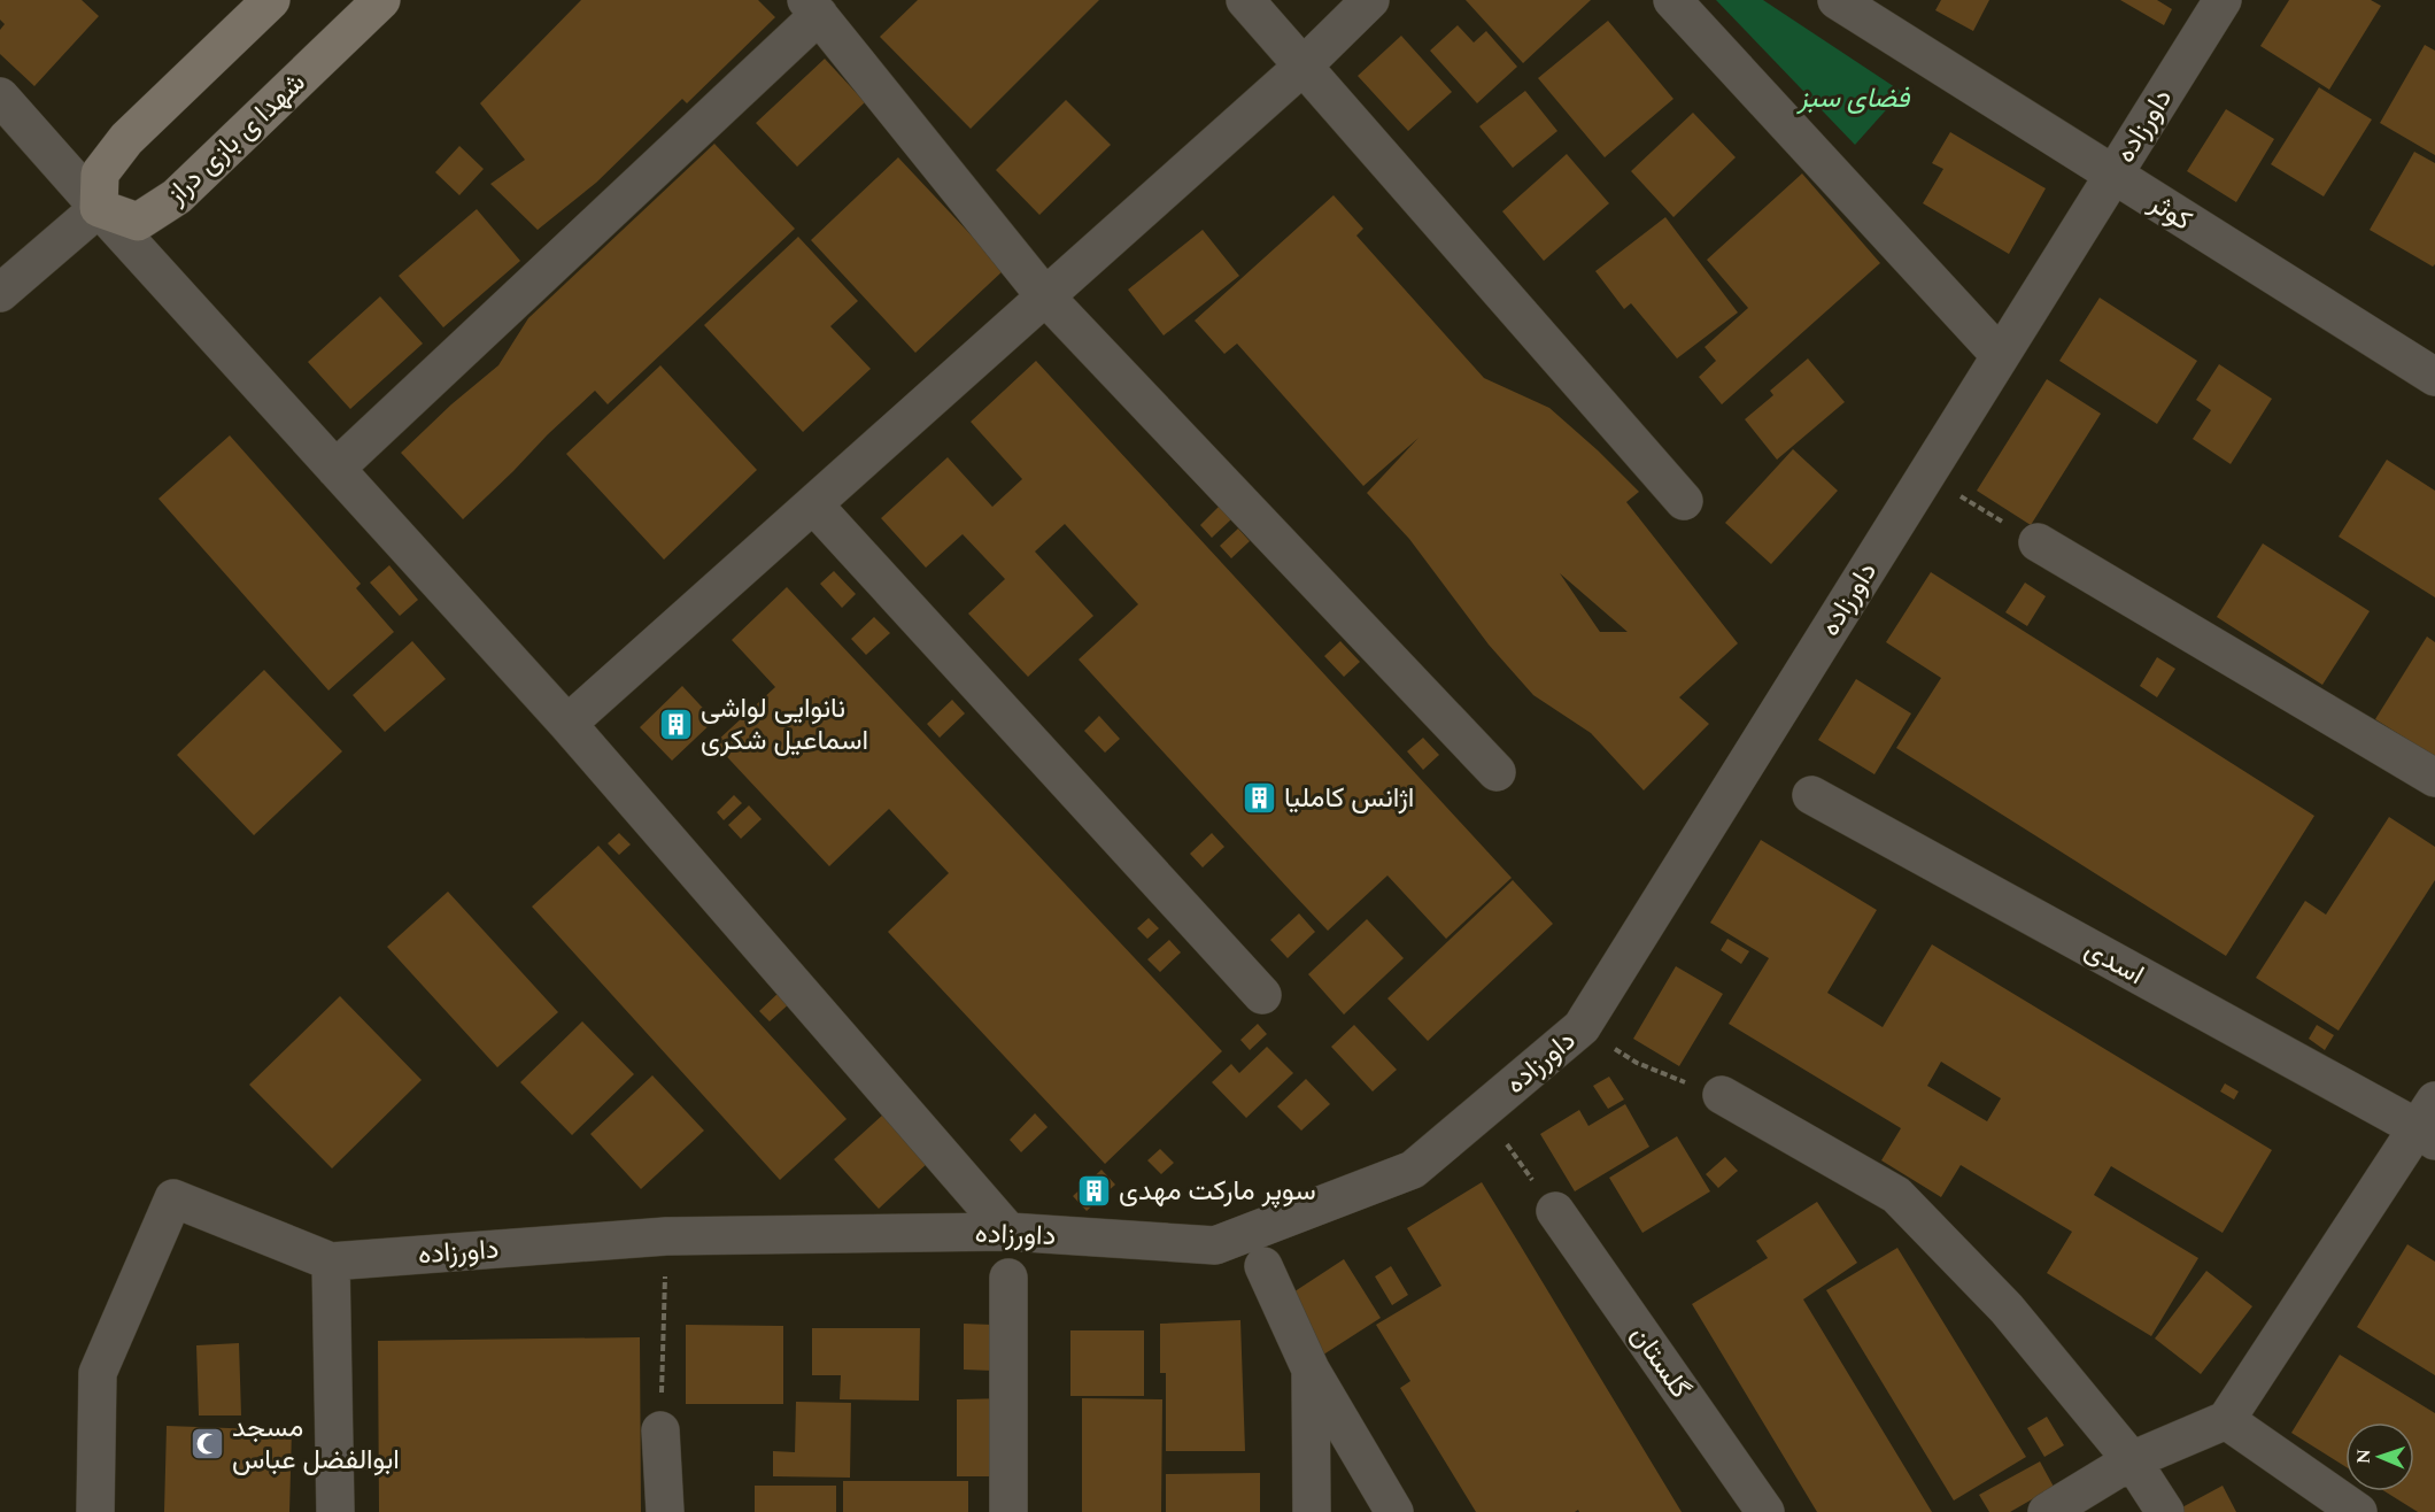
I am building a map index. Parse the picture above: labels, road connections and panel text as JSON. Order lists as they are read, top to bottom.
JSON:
{
  "streets": {
    "street": [
      "داورزاده",
      "شهدا ی بازی دراز",
      "کوثر",
      "اسدی",
      "گلستان"
    ]
  },
  "crossings": [
    ["داورزاده", "کوثر"]
  ],
  "parks": ["فضای سبز"],
  "places": {
    "building": ["نانوایی لواشی اسماعیل شکری", "اژانس کاملیا", "سوپر مارکت مهدی"],
    "mosque": ["مسجد ابوالفضل عباس"]
  },
  "north": "left"
}
